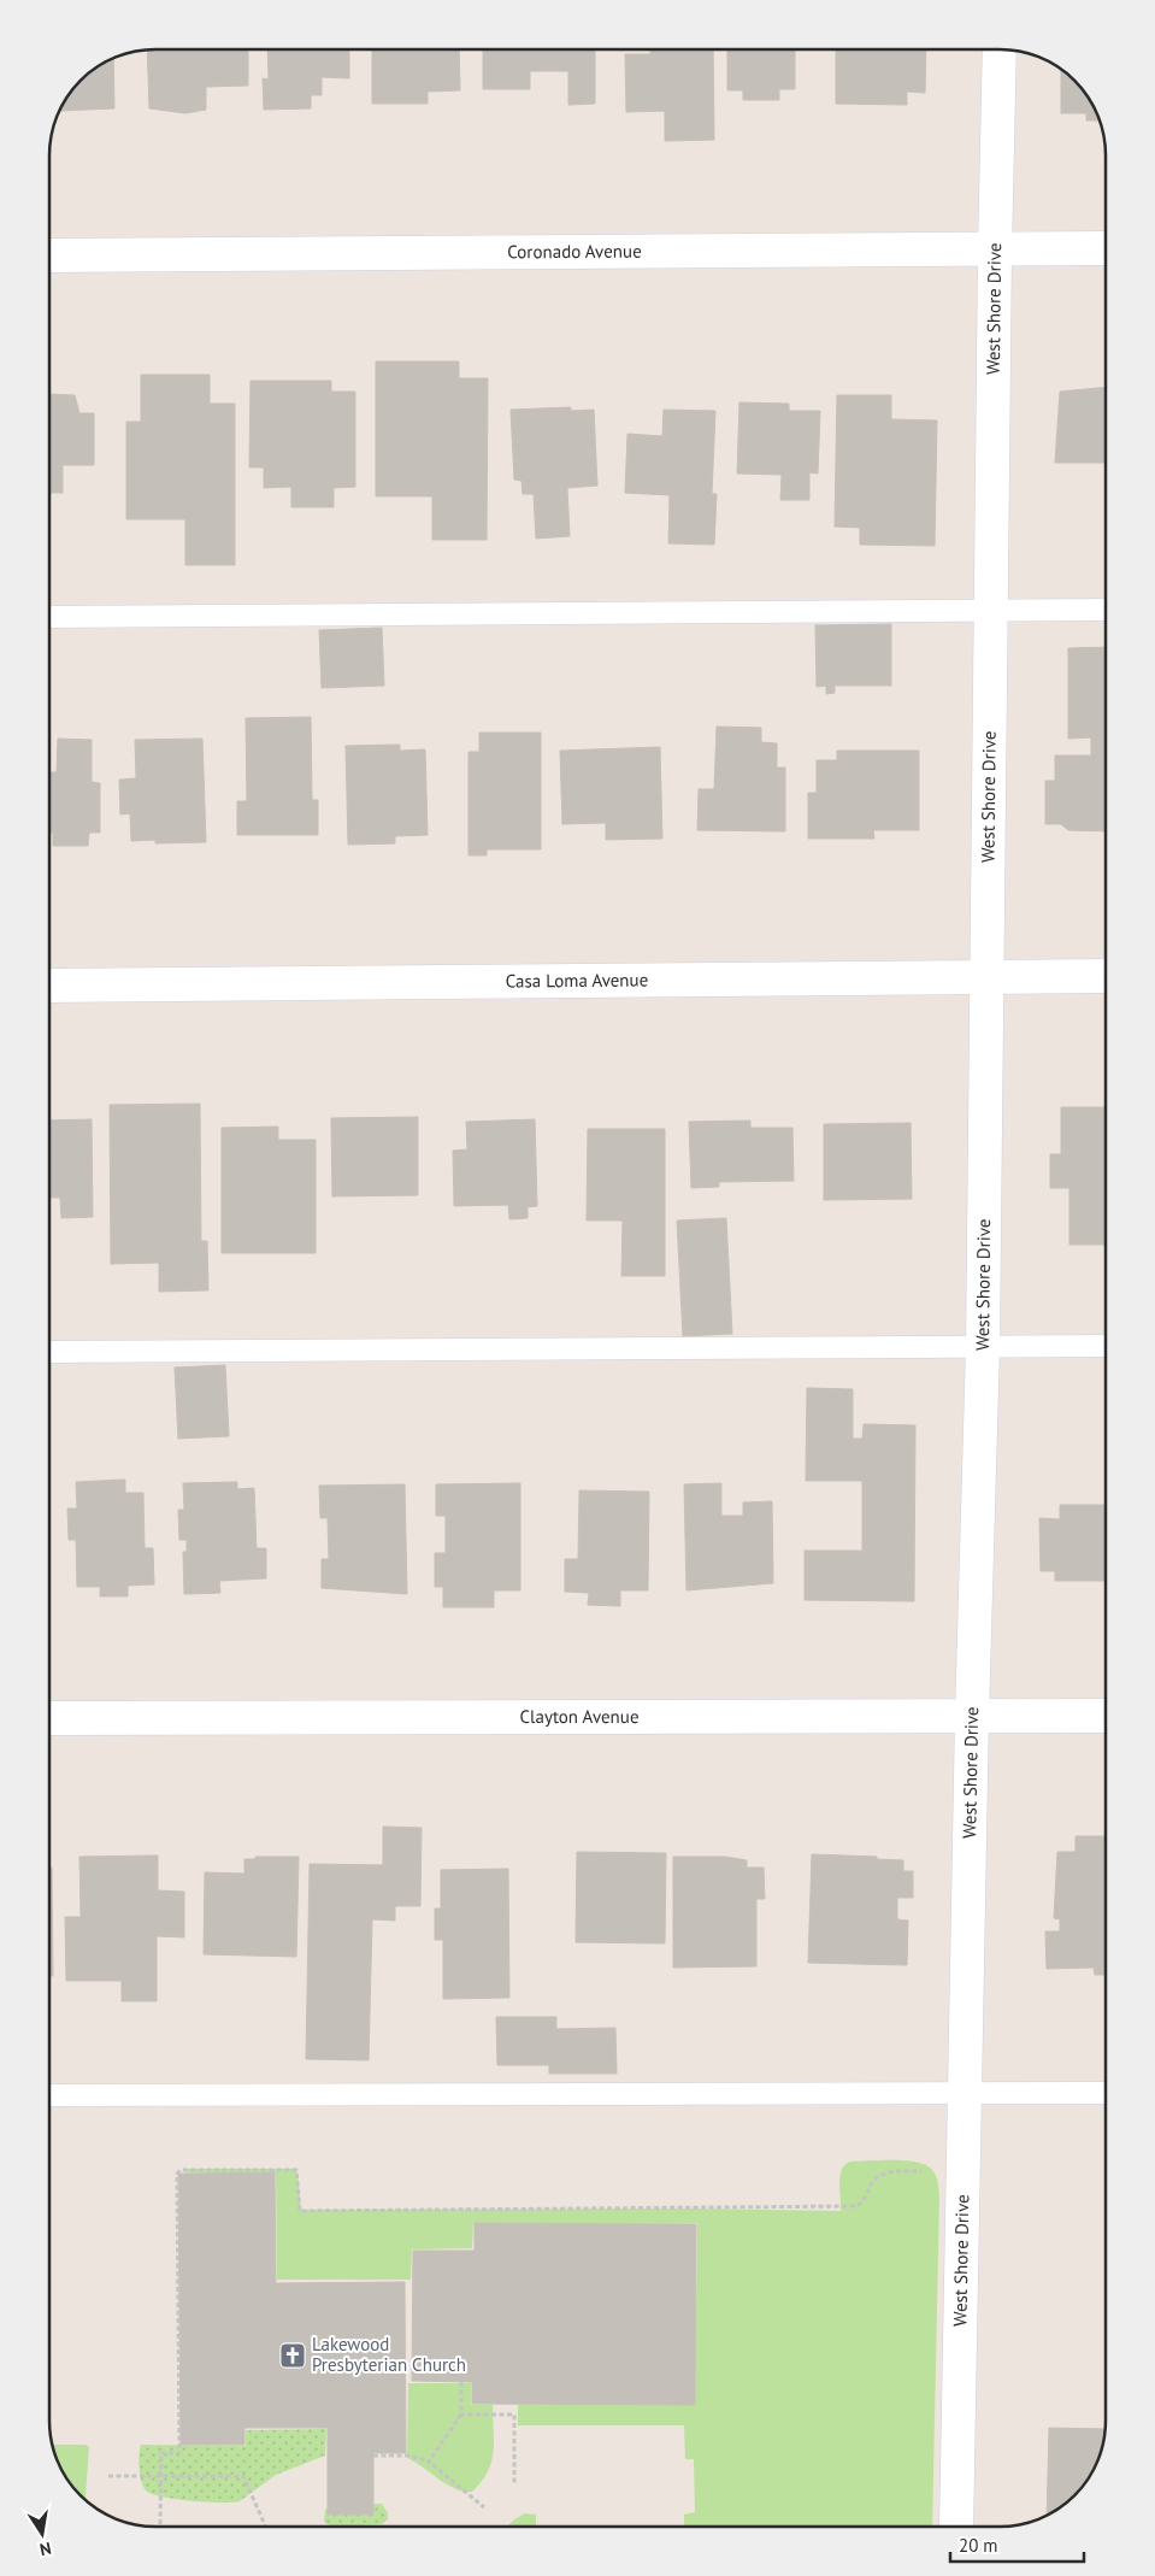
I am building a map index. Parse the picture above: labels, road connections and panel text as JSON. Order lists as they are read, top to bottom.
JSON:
{
  "streets": {
    "street": [
      "Coronado Avenue",
      "West Shore Drive",
      "Casa Loma Avenue",
      "Clayton Avenue"
    ]
  },
  "crossings": [
    ["Coronado Avenue", "West Shore Drive"],
    ["West Shore Drive", "Casa Loma Avenue"],
    ["West Shore Drive", "Clayton Avenue"]
  ],
  "places": {
    "church": ["Lakewood Presbyterian Church"]
  },
  "scale_bar": "20 m",
  "north": "bottom"
}
